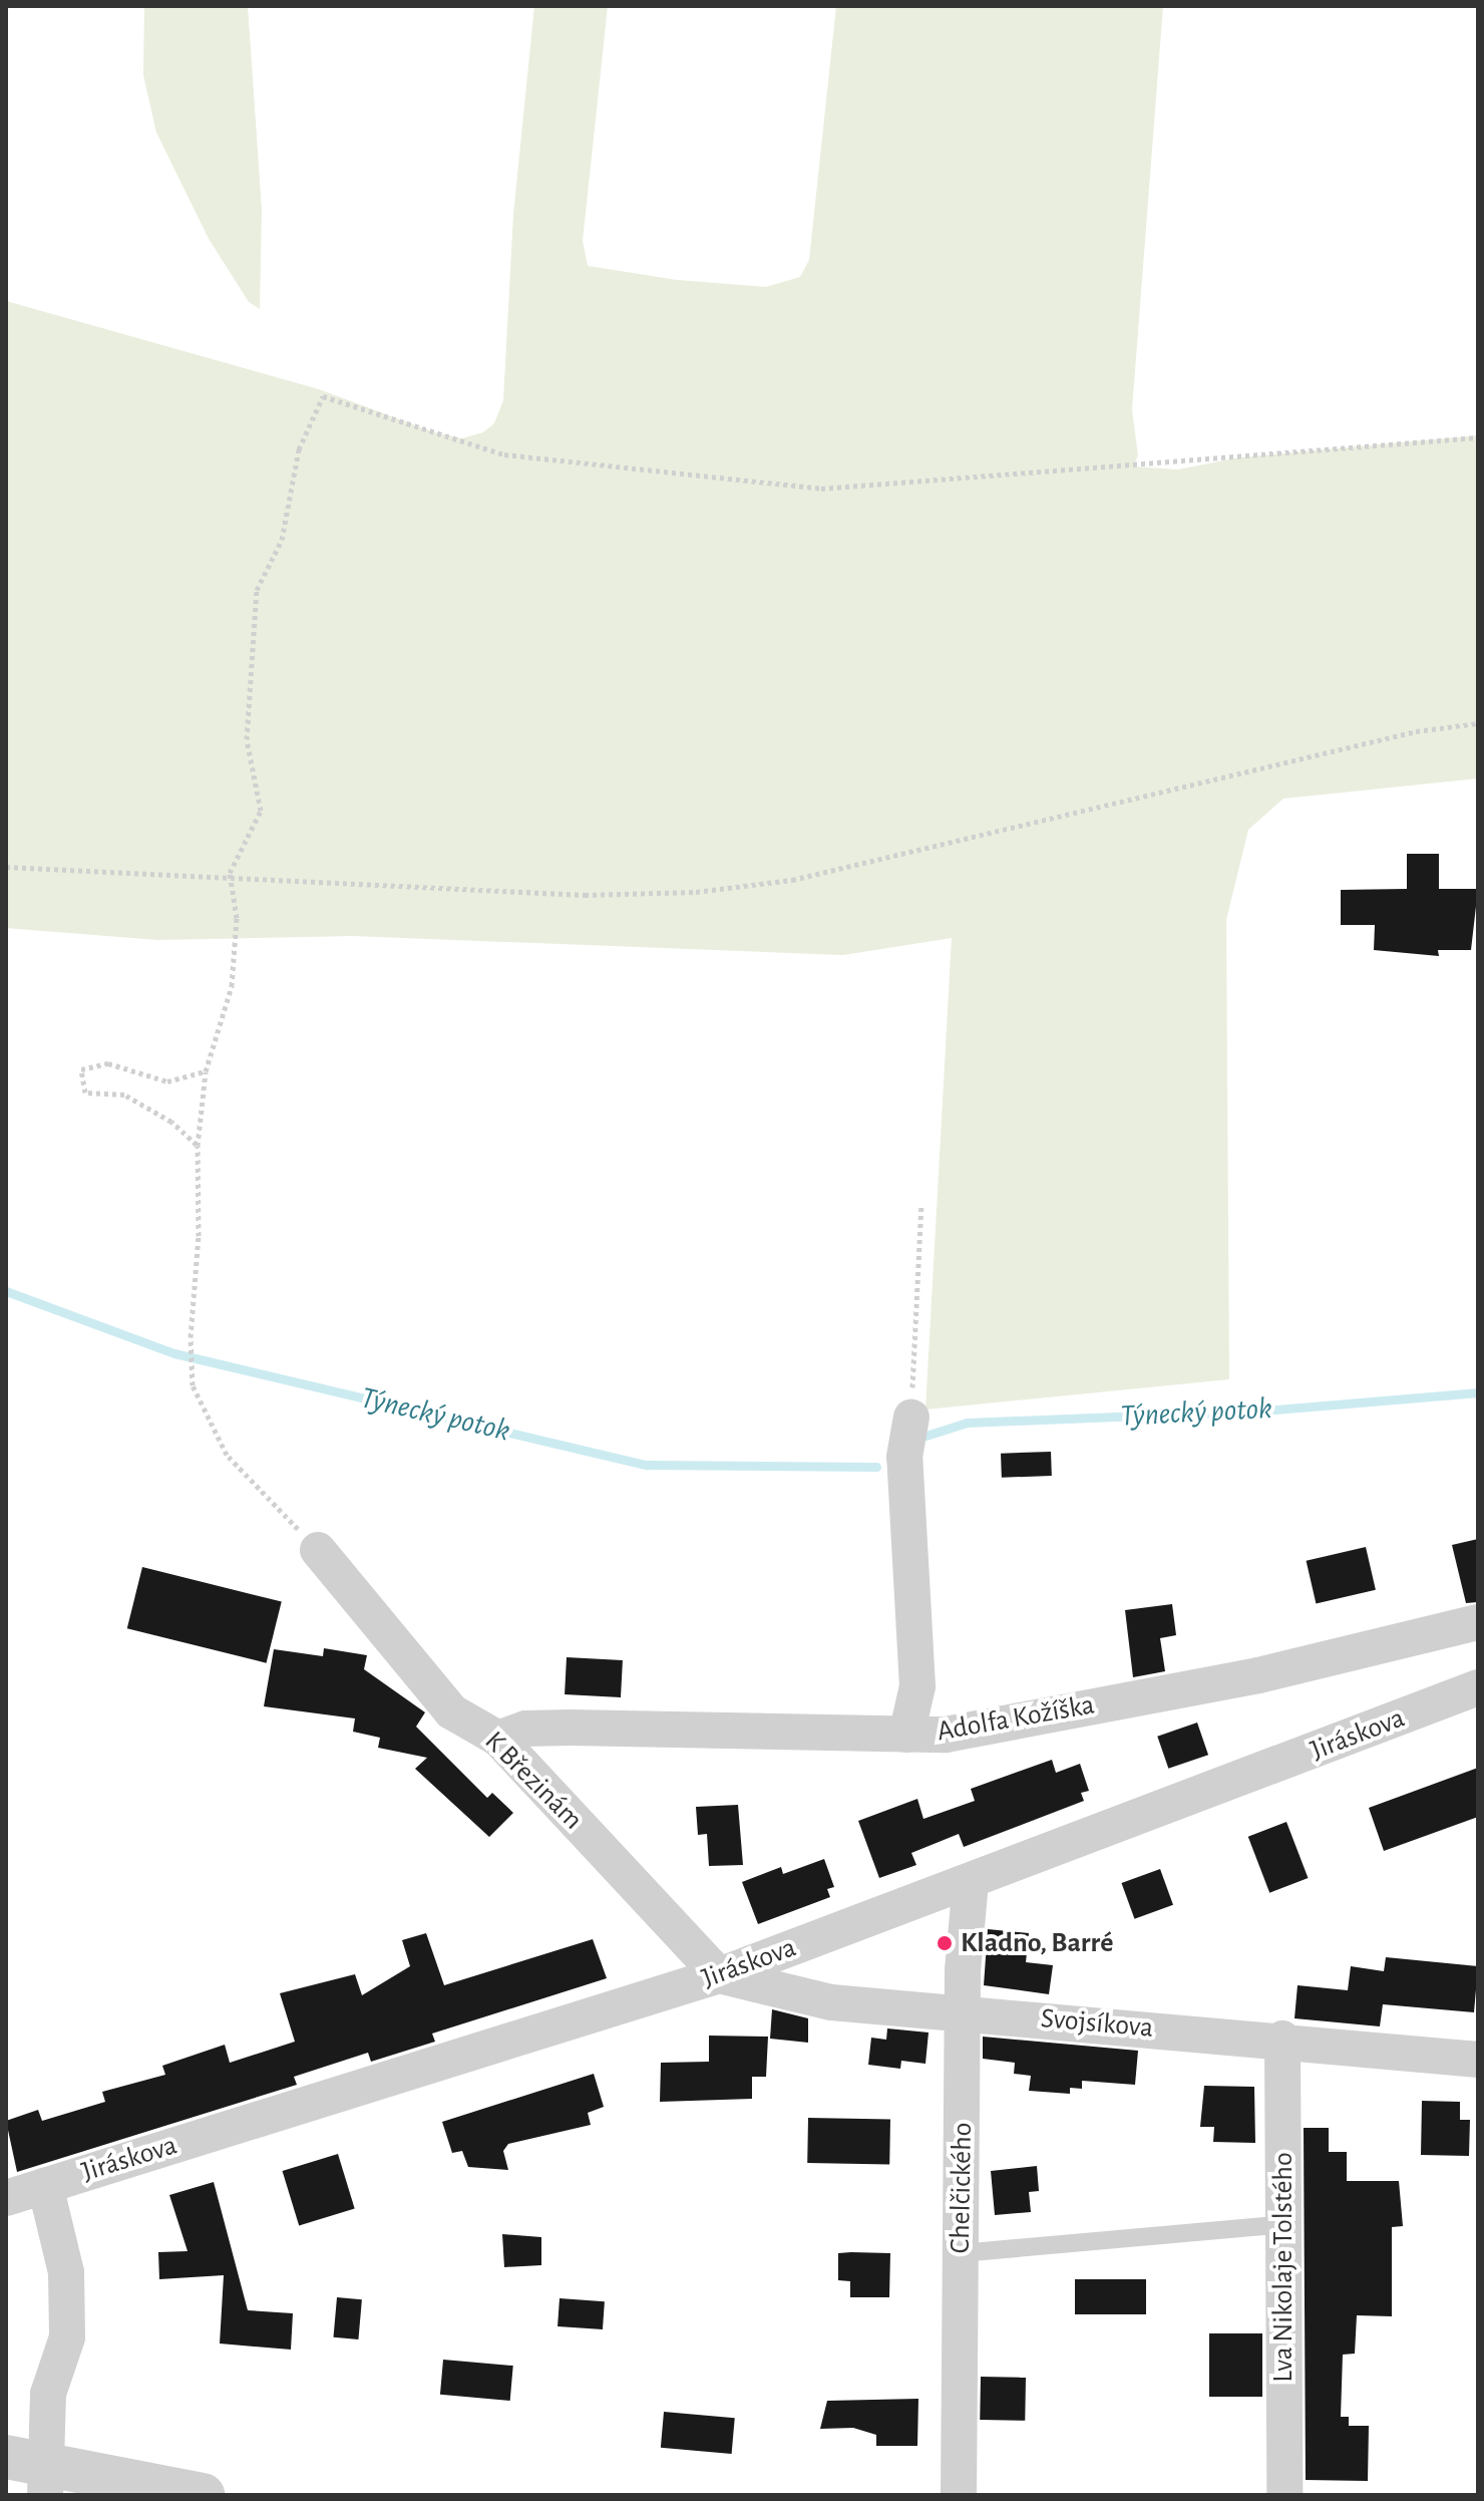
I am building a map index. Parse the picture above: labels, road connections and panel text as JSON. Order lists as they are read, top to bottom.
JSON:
{
  "streets": {
    "street": [
      "Adolfa Kožíška",
      "Jiráskova",
      "K Březinám",
      "Svojsíkova",
      "Chelčického",
      "Lva Nikolaje Tolstého"
    ]
  },
  "crossings": [
    ["Adolfa Kožíška", "K Březinám"],
    ["Jiráskova", "K Březinám"],
    ["Jiráskova", "Svojsíkova"],
    ["Jiráskova", "Chelčického"],
    ["K Březinám", "Svojsíkova"],
    ["Svojsíkova", "Chelčického"],
    ["Svojsíkova", "Lva Nikolaje Tolstého"]
  ],
  "water": ["Týnecký potok"],
  "places": ["Kladno, Barré"]
}
